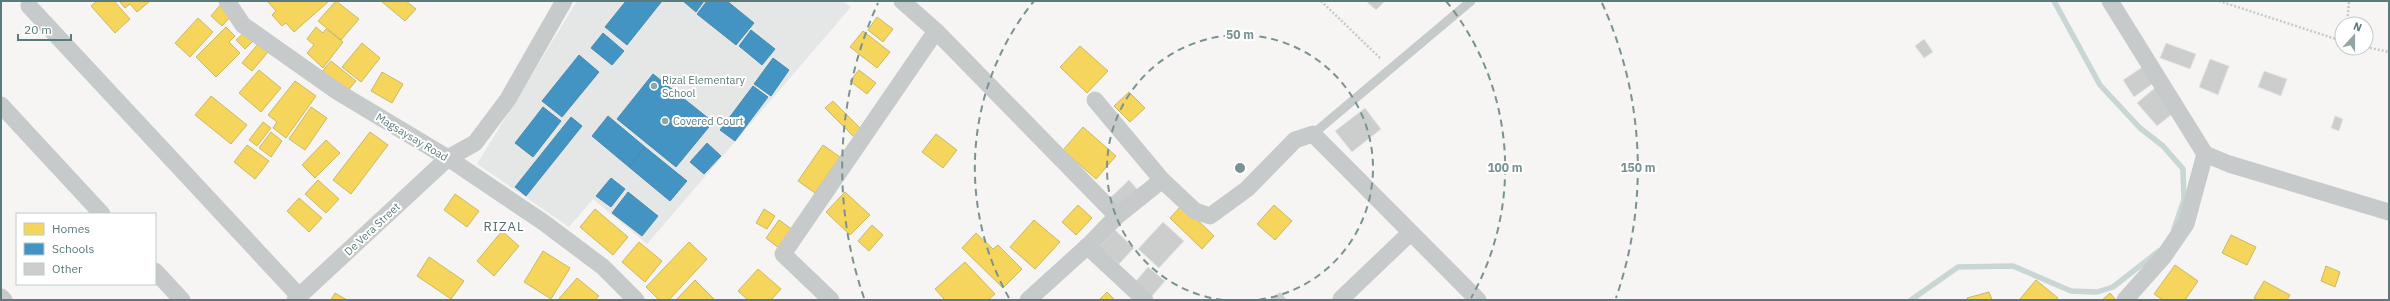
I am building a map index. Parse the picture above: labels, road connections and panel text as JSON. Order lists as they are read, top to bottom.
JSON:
{
  "streets": {
    "street": ["Magsaysay Road", "De Vera Street"]
  },
  "crossings": [
    ["Magsaysay Road", "De Vera Street"]
  ],
  "districts": ["RIZAL"],
  "places": ["Rizal Elementary School", "Covered Court"],
  "legend": ["Homes", "Schools", "Other"],
  "scale_bar": "20 m",
  "north": "top",
  "rings": ["50 m", "100 m", "150 m"]
}
